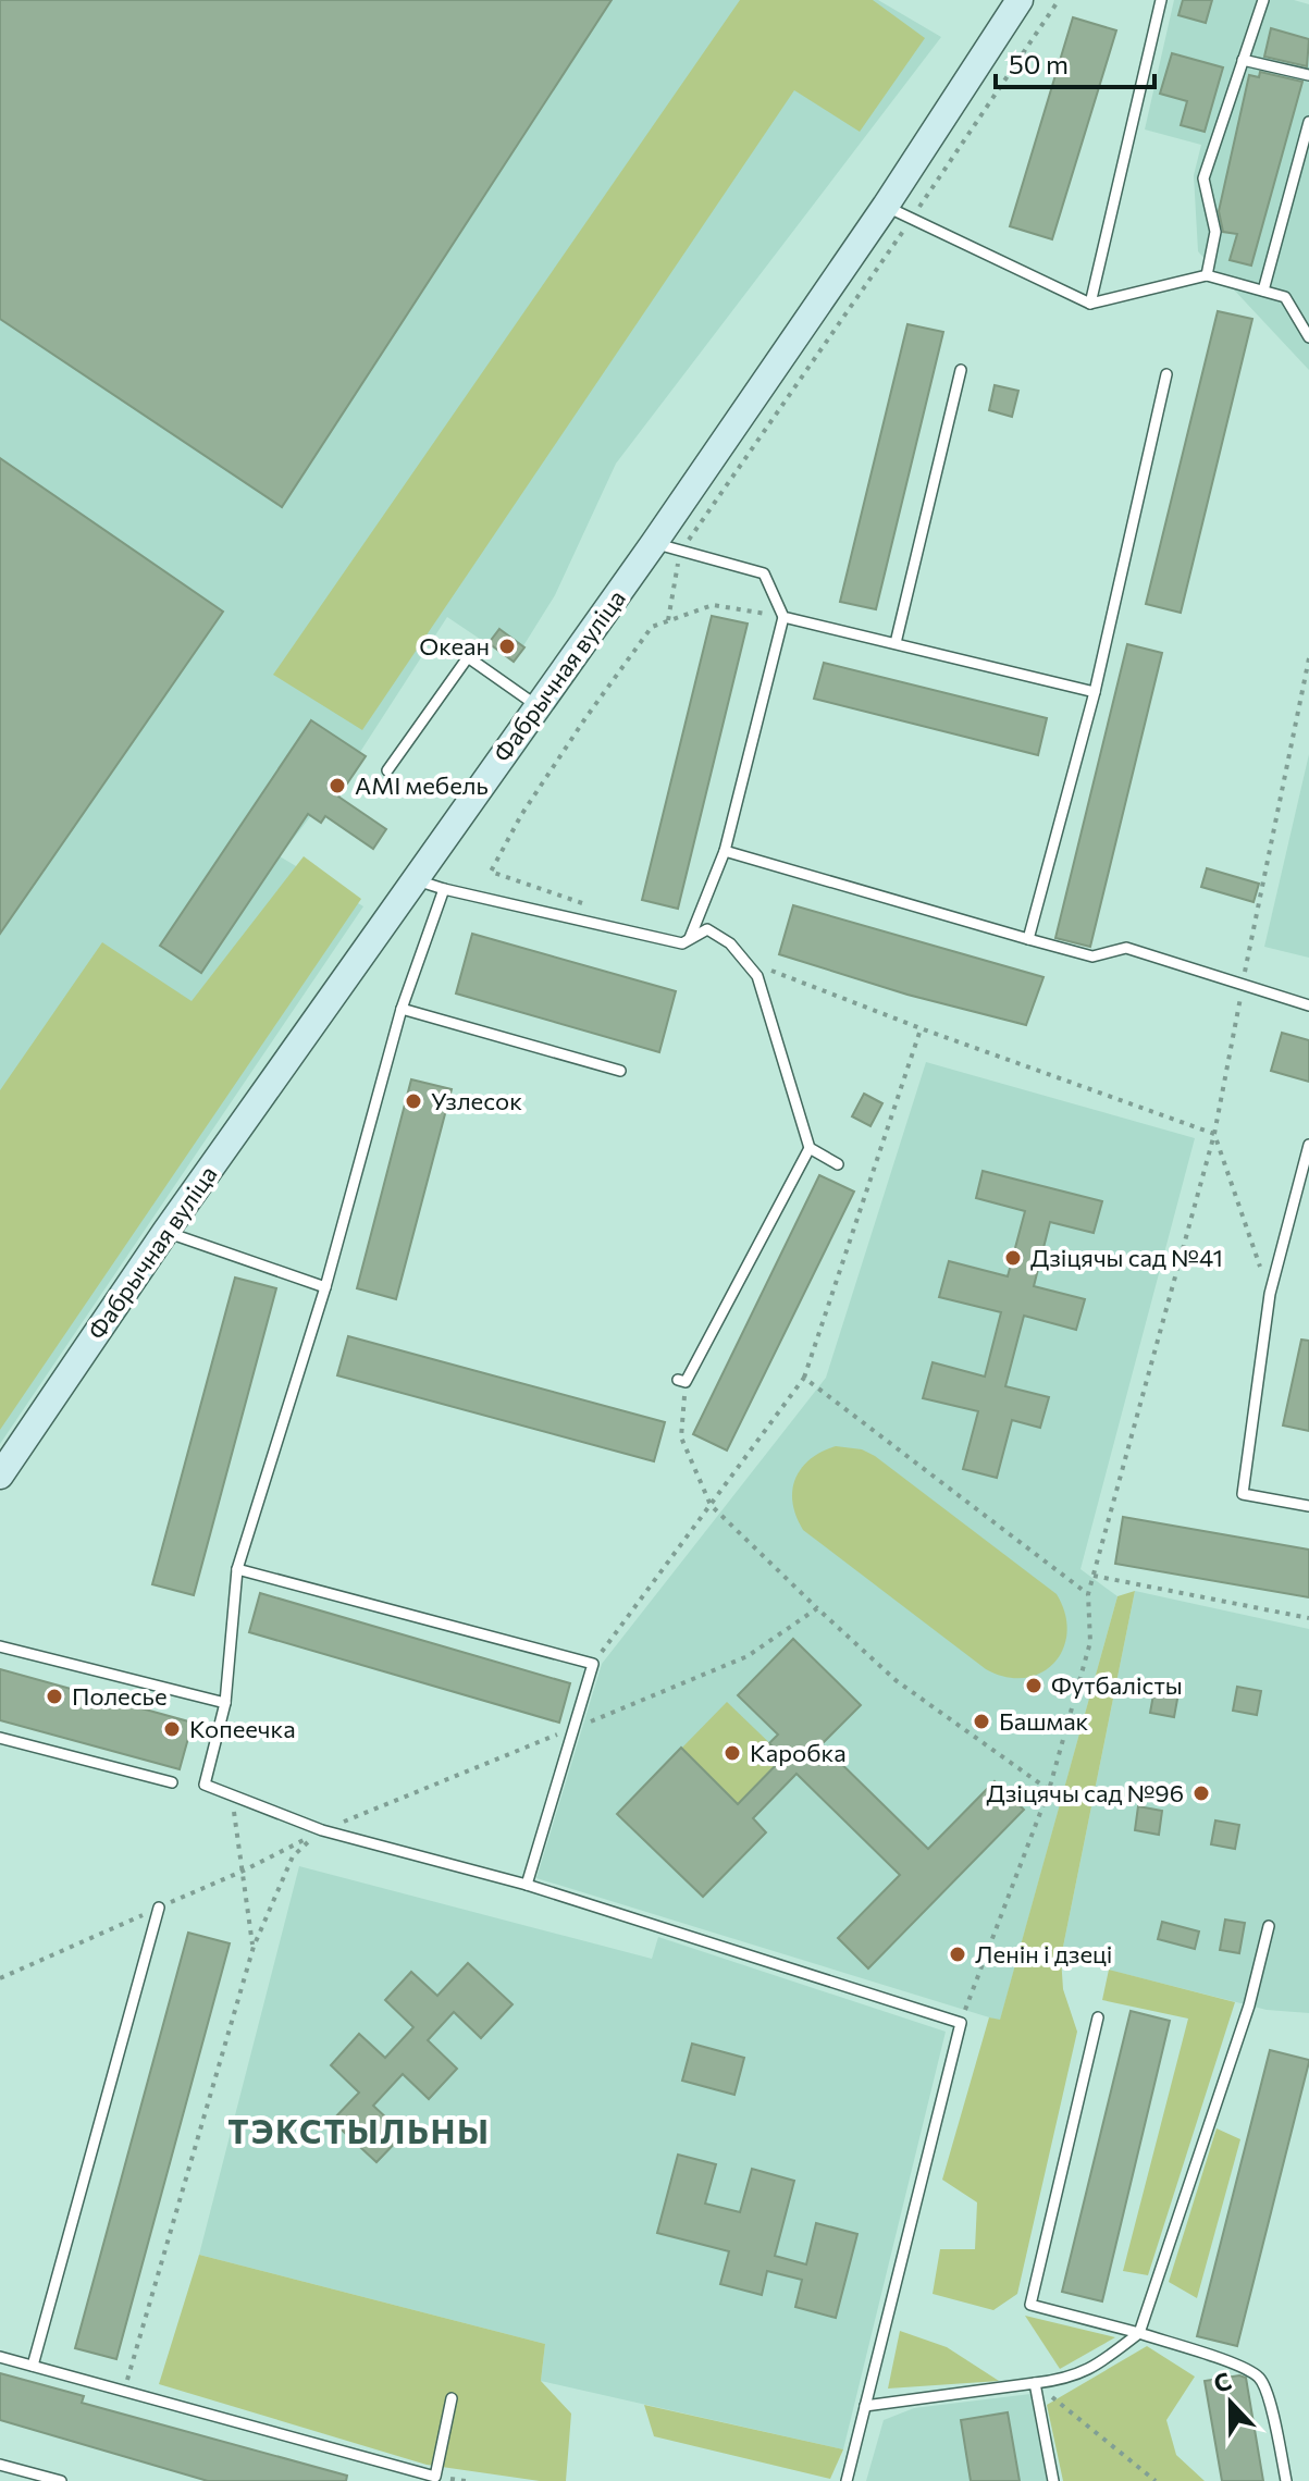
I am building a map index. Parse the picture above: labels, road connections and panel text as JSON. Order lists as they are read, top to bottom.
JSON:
{
  "streets": {
    "main road": ["Фабрычная вуліца"]
  },
  "districts": ["ТЭКСТЫЛЬНЫ"],
  "places": [
    "Океан",
    "AMI мебель",
    "Узлесок",
    "Дзіцячы сад №41",
    "Футбалісты",
    "Полесье",
    "Башмак",
    "Копеечка",
    "Каробка",
    "Дзіцячы сад №96",
    "Ленін і дзеці"
  ],
  "scale_bar": "50 m",
  "north": "top"
}
